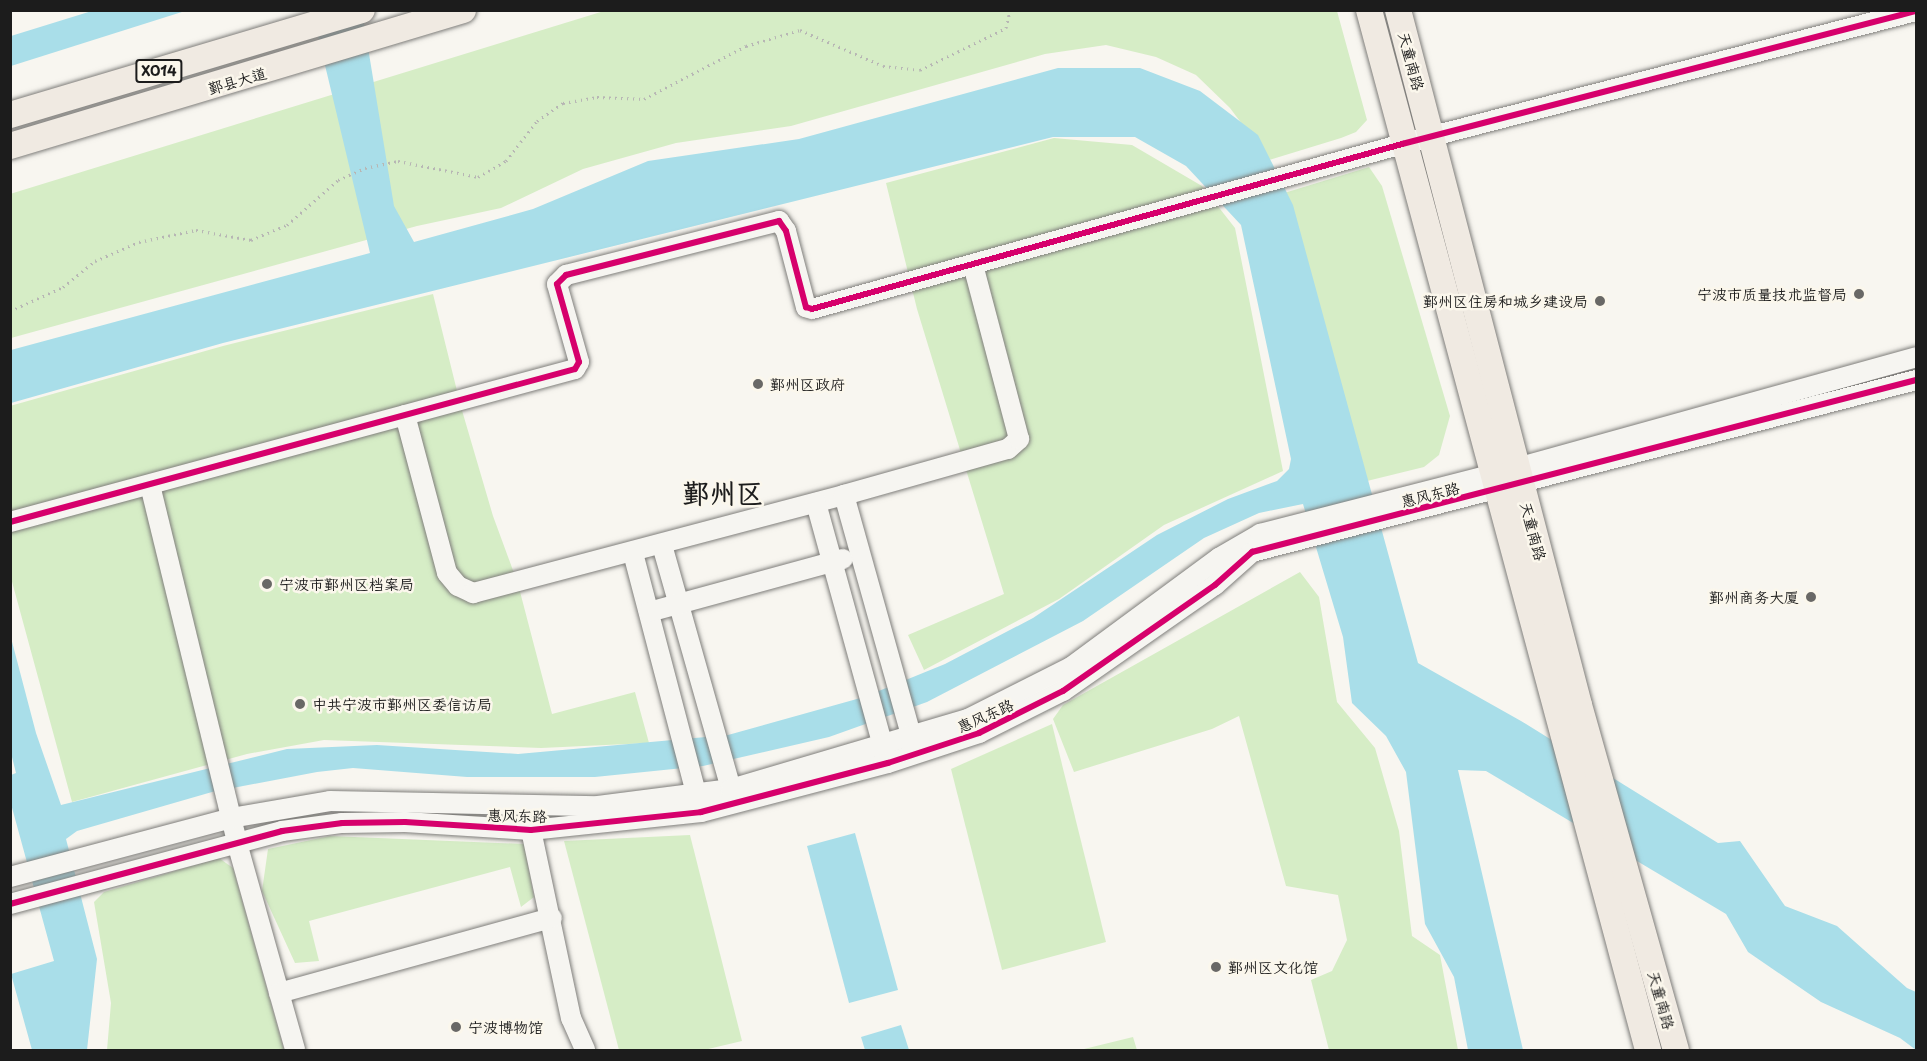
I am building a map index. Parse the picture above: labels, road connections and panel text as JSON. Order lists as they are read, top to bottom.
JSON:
{
  "streets": {
    "main road": ["天童南路", "X014", "鄞县大道"],
    "street": ["惠风东路"]
  },
  "crossings": [
    ["天童南路", "惠风东路"]
  ],
  "districts": ["鄞州区"],
  "places": [
    "宁波市质量技术监督局",
    "鄞州区住房和城乡建设局",
    "鄞州区政府",
    "宁波市鄞州区档案局",
    "鄞州商务大厦",
    "中共宁波市鄞州区委信访局",
    "鄞州区文化馆",
    "宁波博物馆"
  ]
}
